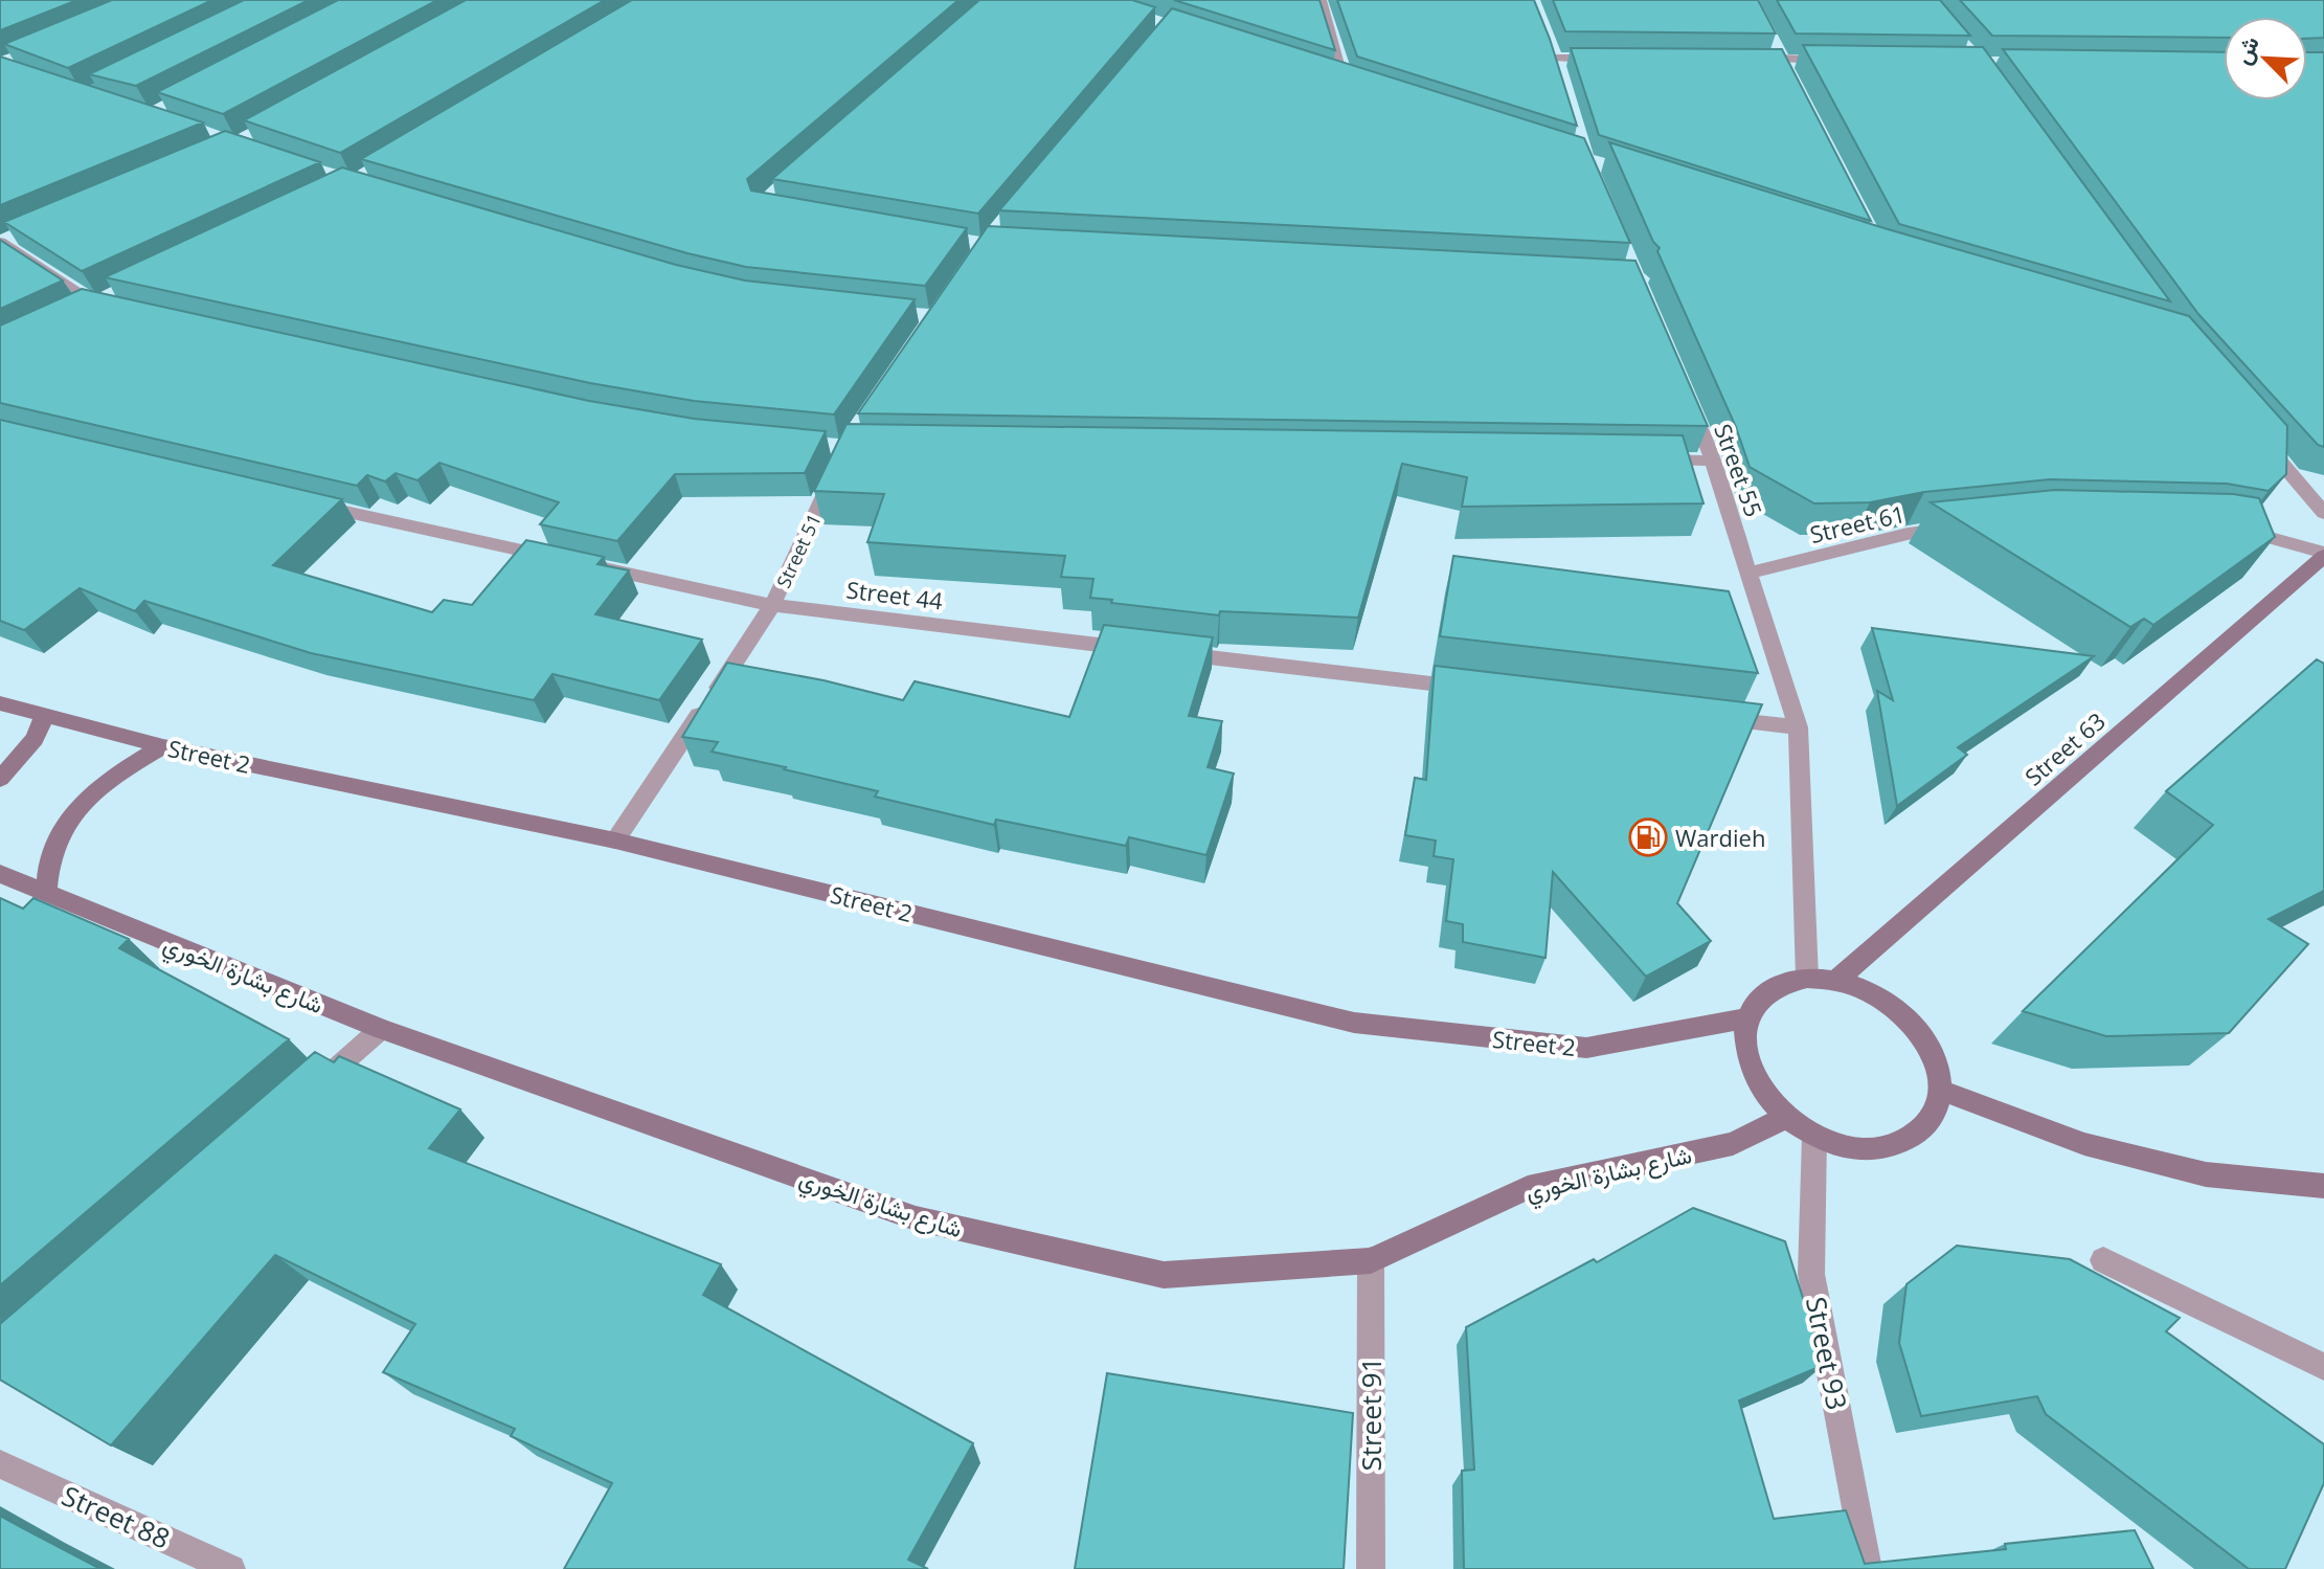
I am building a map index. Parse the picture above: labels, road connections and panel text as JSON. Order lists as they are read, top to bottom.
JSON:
{
  "streets": {
    "main road": ["Street 63", "Street 2", "شارع بشارة الخوري"],
    "street": [
      "Street 55",
      "Street 61",
      "Street 51",
      "Street 44",
      "Street 93",
      "Street 91",
      "Street 88"
    ]
  },
  "crossings": [
    ["Street 55", "Street 61"],
    ["Street 55", "Street 63"],
    ["Street 55", "Street 2"],
    ["Street 55", "شارع بشارة الخوري"],
    ["Street 55", "Street 93"],
    ["Street 51", "Street 44"],
    ["Street 51", "Street 2"],
    ["Street 63", "Street 2"],
    ["Street 63", "شارع بشارة الخوري"],
    ["Street 63", "Street 93"],
    ["Street 2", "شارع بشارة الخوري"],
    ["Street 2", "Street 93"],
    ["شارع بشارة الخوري", "Street 93"],
    ["شارع بشارة الخوري", "Street 91"]
  ],
  "places": {
    "fuel station": ["Wardieh"]
  },
  "north": "top left"
}
